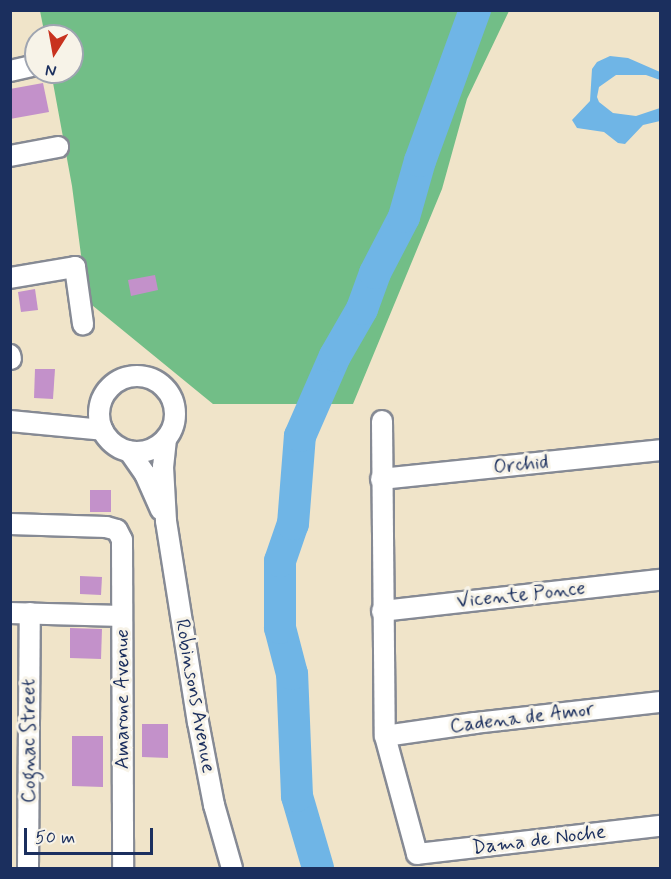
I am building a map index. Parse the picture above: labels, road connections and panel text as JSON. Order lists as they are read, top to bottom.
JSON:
{
  "streets": {
    "street": [
      "Orchid",
      "Vicente Ponce",
      "Robinsons Avenue",
      "Amarone Avenue",
      "Cadena de Amor",
      "Cognac Street",
      "Dama de Noche"
    ]
  },
  "crossings": [
    ["Cadena de Amor", "Dama de Noche"]
  ],
  "scale_bar": "50 m",
  "north": "bottom"
}
